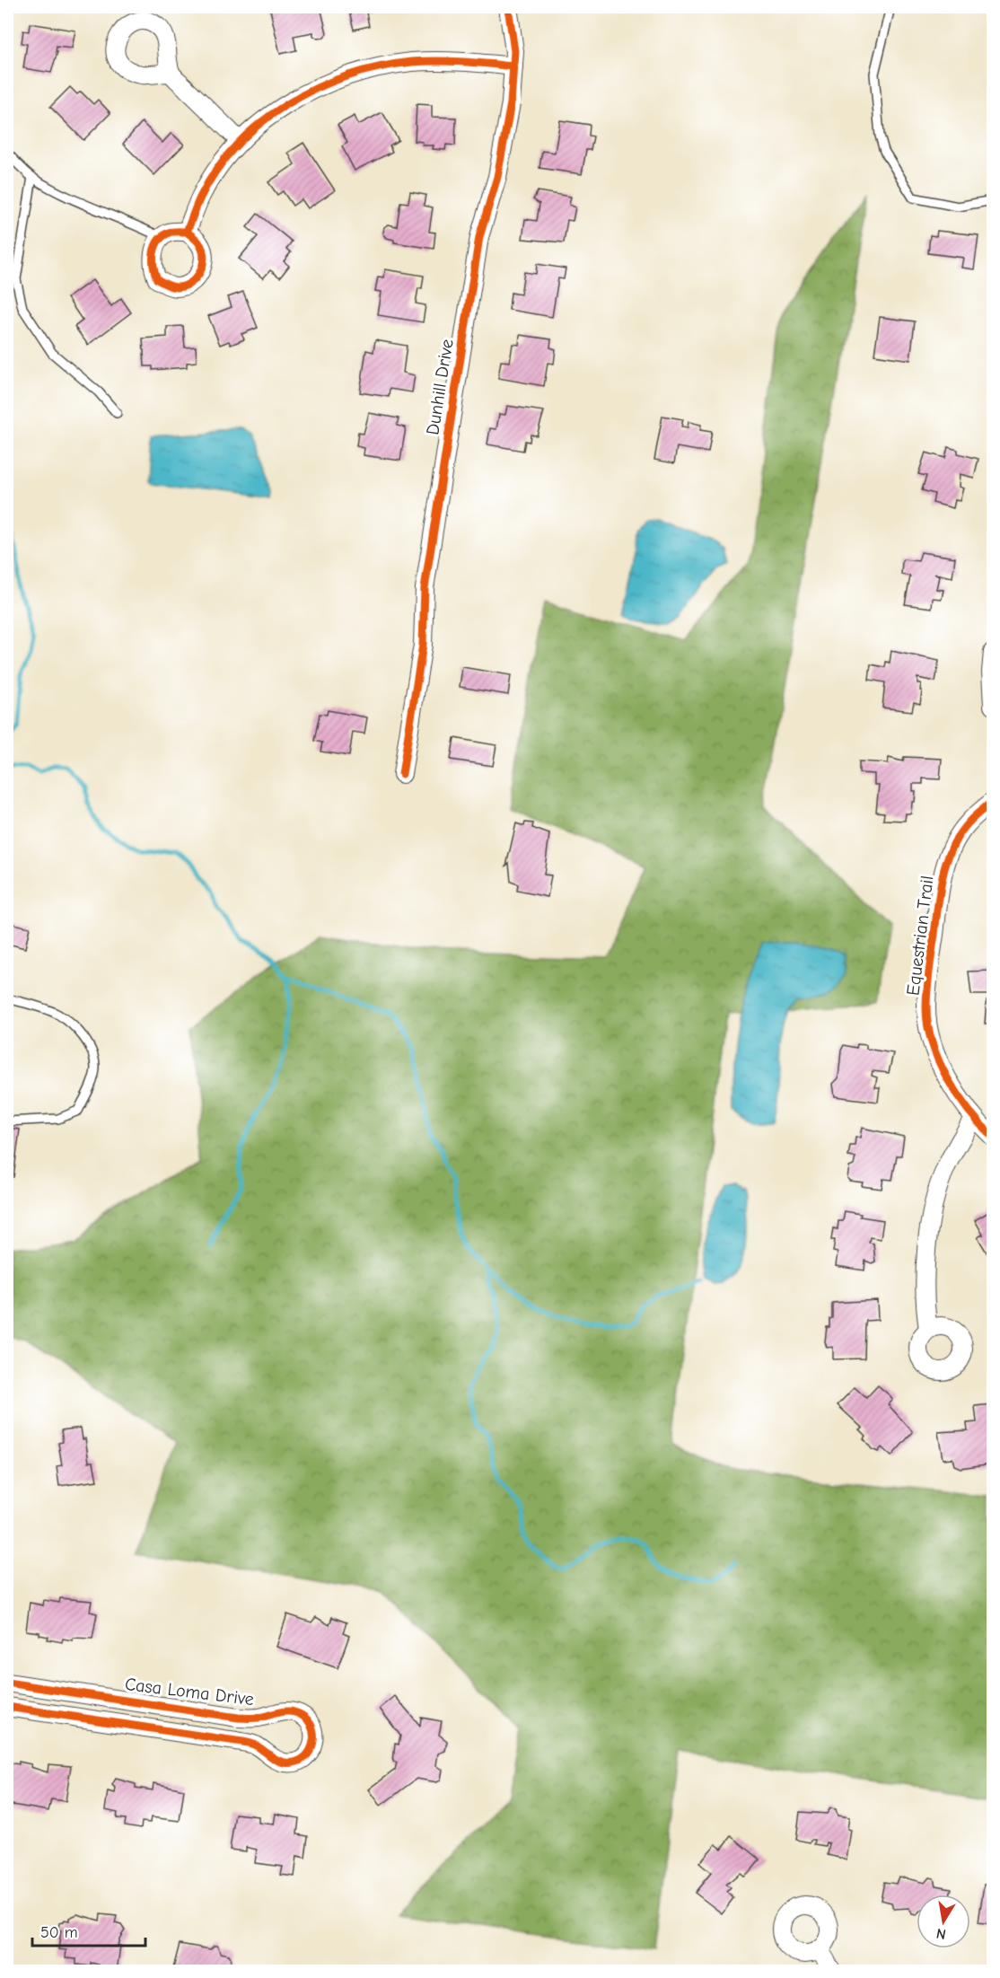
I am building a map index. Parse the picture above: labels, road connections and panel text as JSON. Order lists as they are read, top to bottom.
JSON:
{
  "streets": {
    "street": ["Dunhill Drive", "Equestrian Trail", "Casa Loma Drive"]
  },
  "scale_bar": "50 m",
  "north": "bottom"
}
